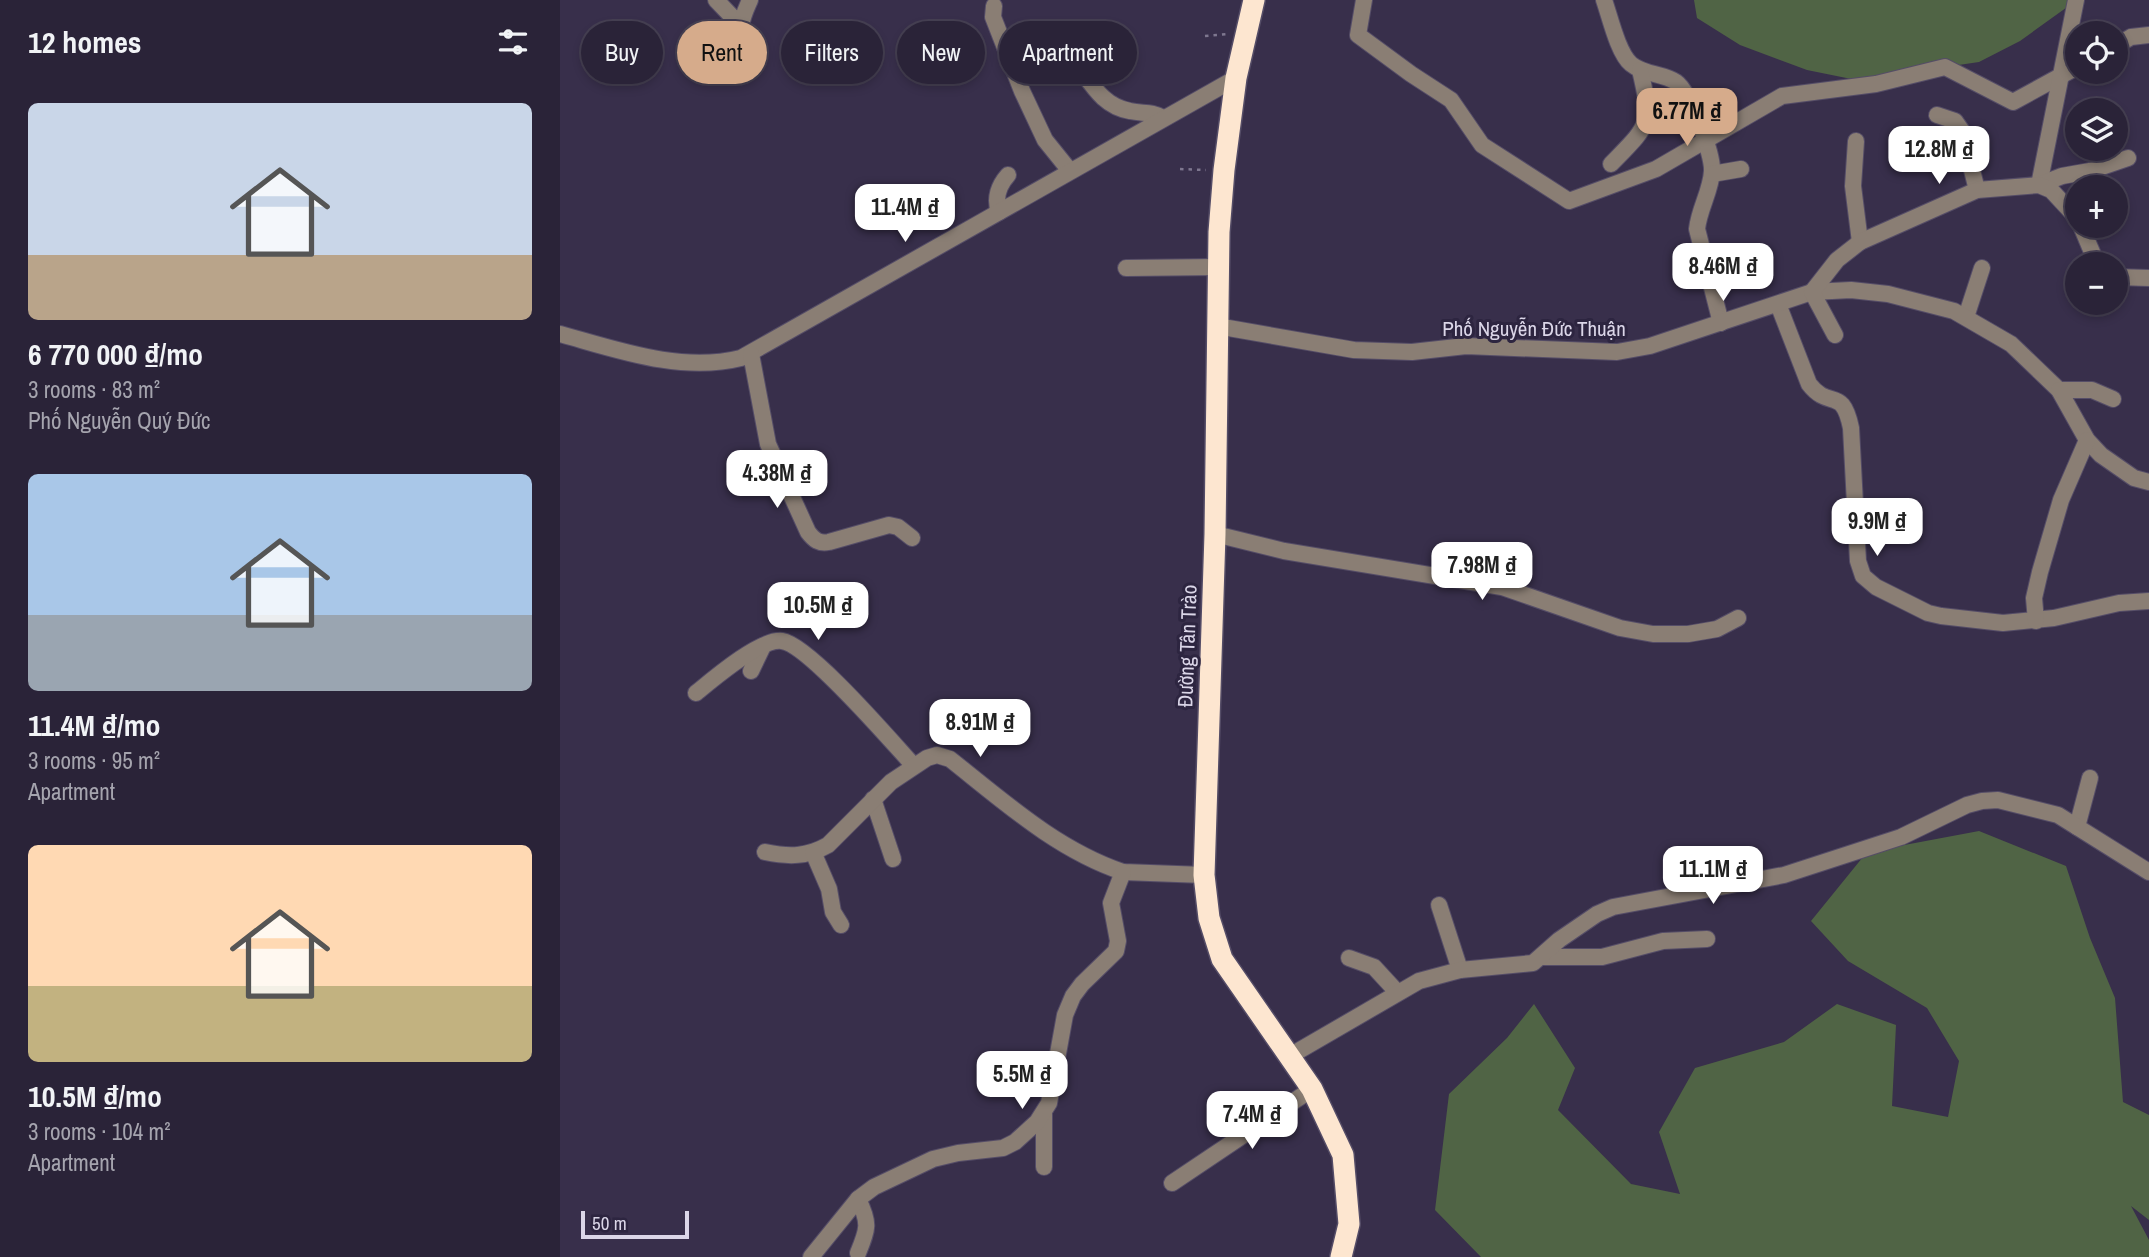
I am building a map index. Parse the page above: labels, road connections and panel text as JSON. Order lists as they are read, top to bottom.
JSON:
{
  "streets": {
    "highway": ["Đường Tân Trào"],
    "street": ["Phố Nguyễn Đức Thuận"]
  },
  "crossings": [
    ["Phố Nguyễn Đức Thuận", "Đường Tân Trào"]
  ],
  "scale_bar": "50 m",
  "page": {
    "heading": "12 homes",
    "map_buttons": ["+", "−"],
    "chip": [
      "Buy",
      "Rent",
      "Filters",
      "New",
      "Apartment"
    ],
    "list": [
      {
        "name": "6 770 000 ₫/mo",
        "note": "3 rooms · 83 m² · Phố Nguyễn Quý Đức"
      },
      {
        "name": "11.4M ₫/mo",
        "note": "3 rooms · 95 m² · Apartment"
      },
      {
        "name": "10.5M ₫/mo",
        "note": "3 rooms · 104 m² · Apartment"
      }
    ],
    "price": [
      "6.77M ₫",
      "12.8M ₫",
      "11.4M ₫",
      "8.46M ₫",
      "4.38M ₫",
      "9.9M ₫",
      "7.98M ₫",
      "10.5M ₫",
      "8.91M ₫",
      "11.1M ₫",
      "5.5M ₫",
      "7.4M ₫"
    ],
    "scale": "50 m"
  }
}
